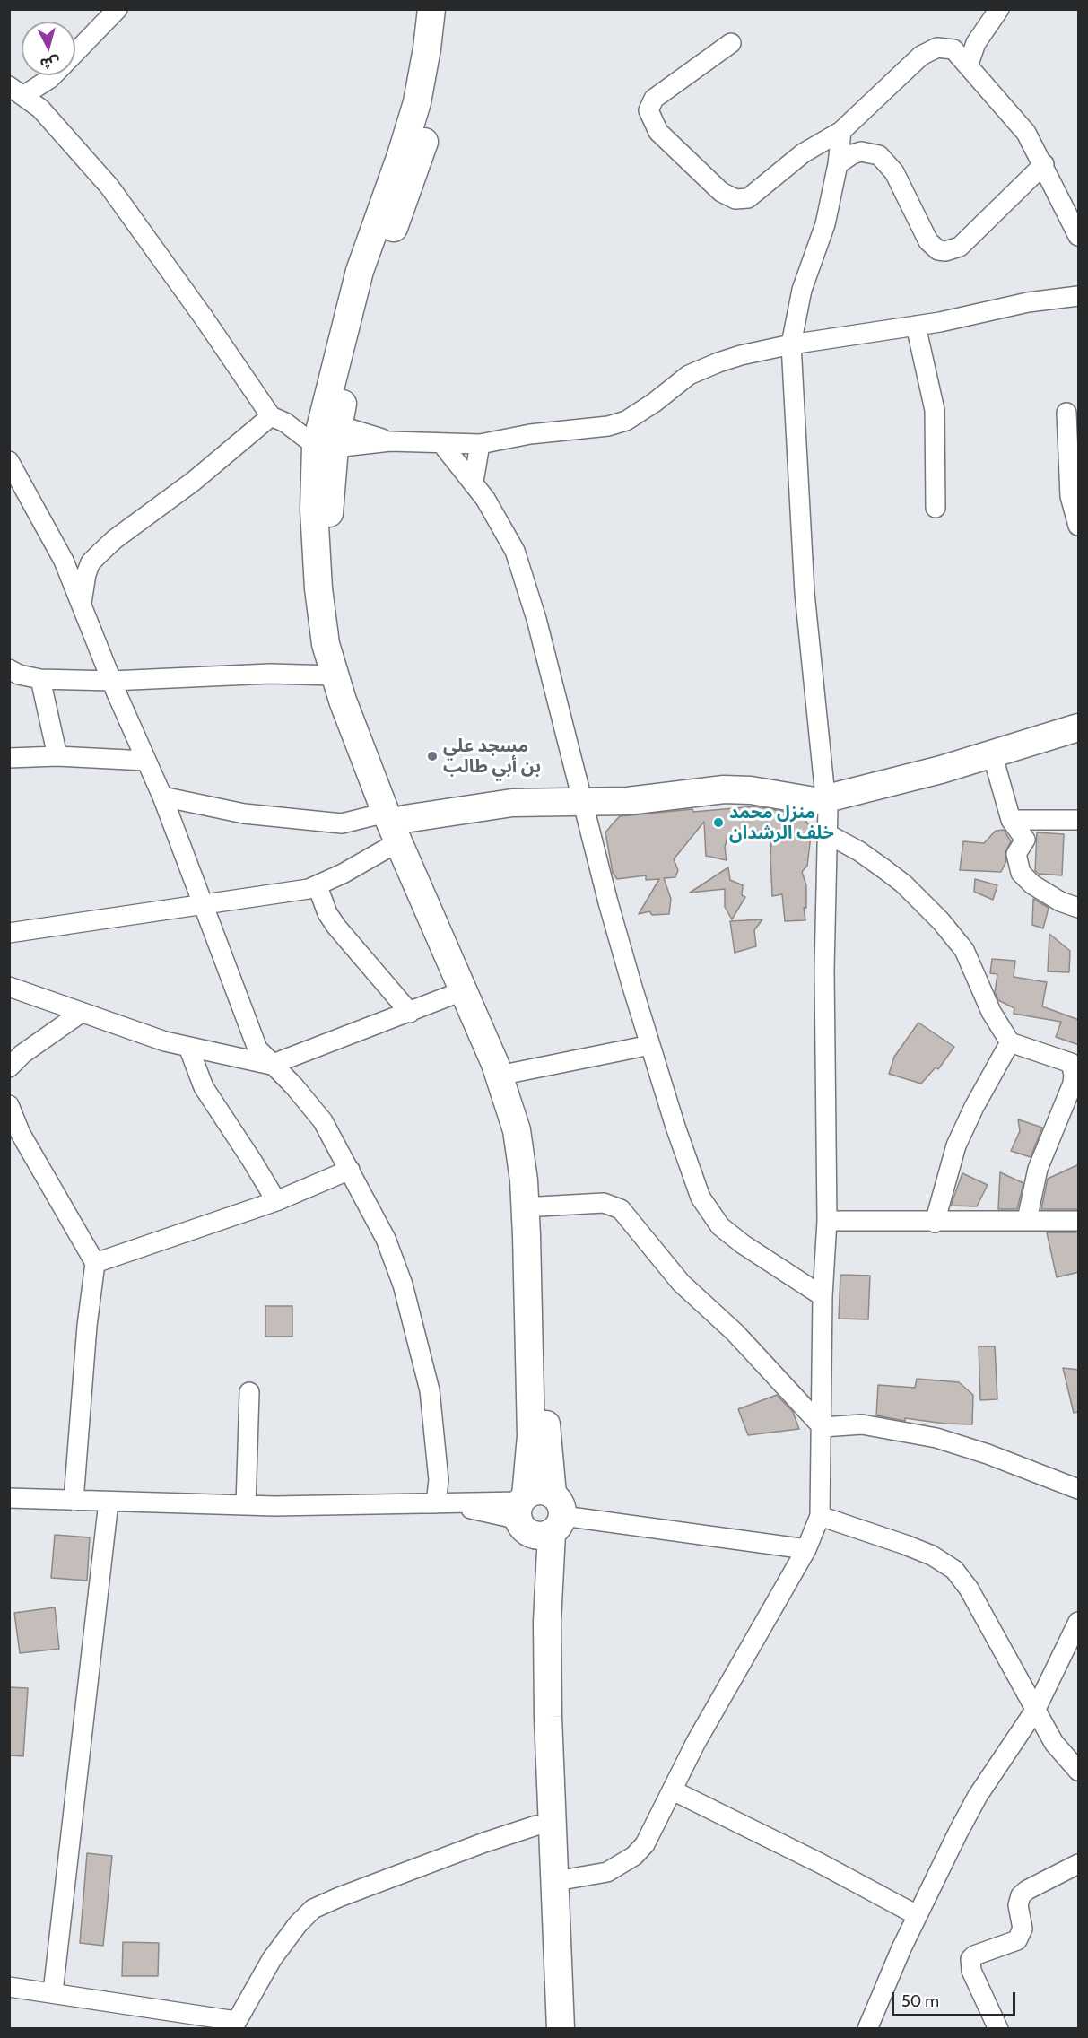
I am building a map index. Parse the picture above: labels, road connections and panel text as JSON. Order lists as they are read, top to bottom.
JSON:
{
  "places": ["مسجد علي بن أبي طالب", "منزل محمد خلف الرشدان"],
  "scale_bar": "50 m",
  "north": "bottom"
}
